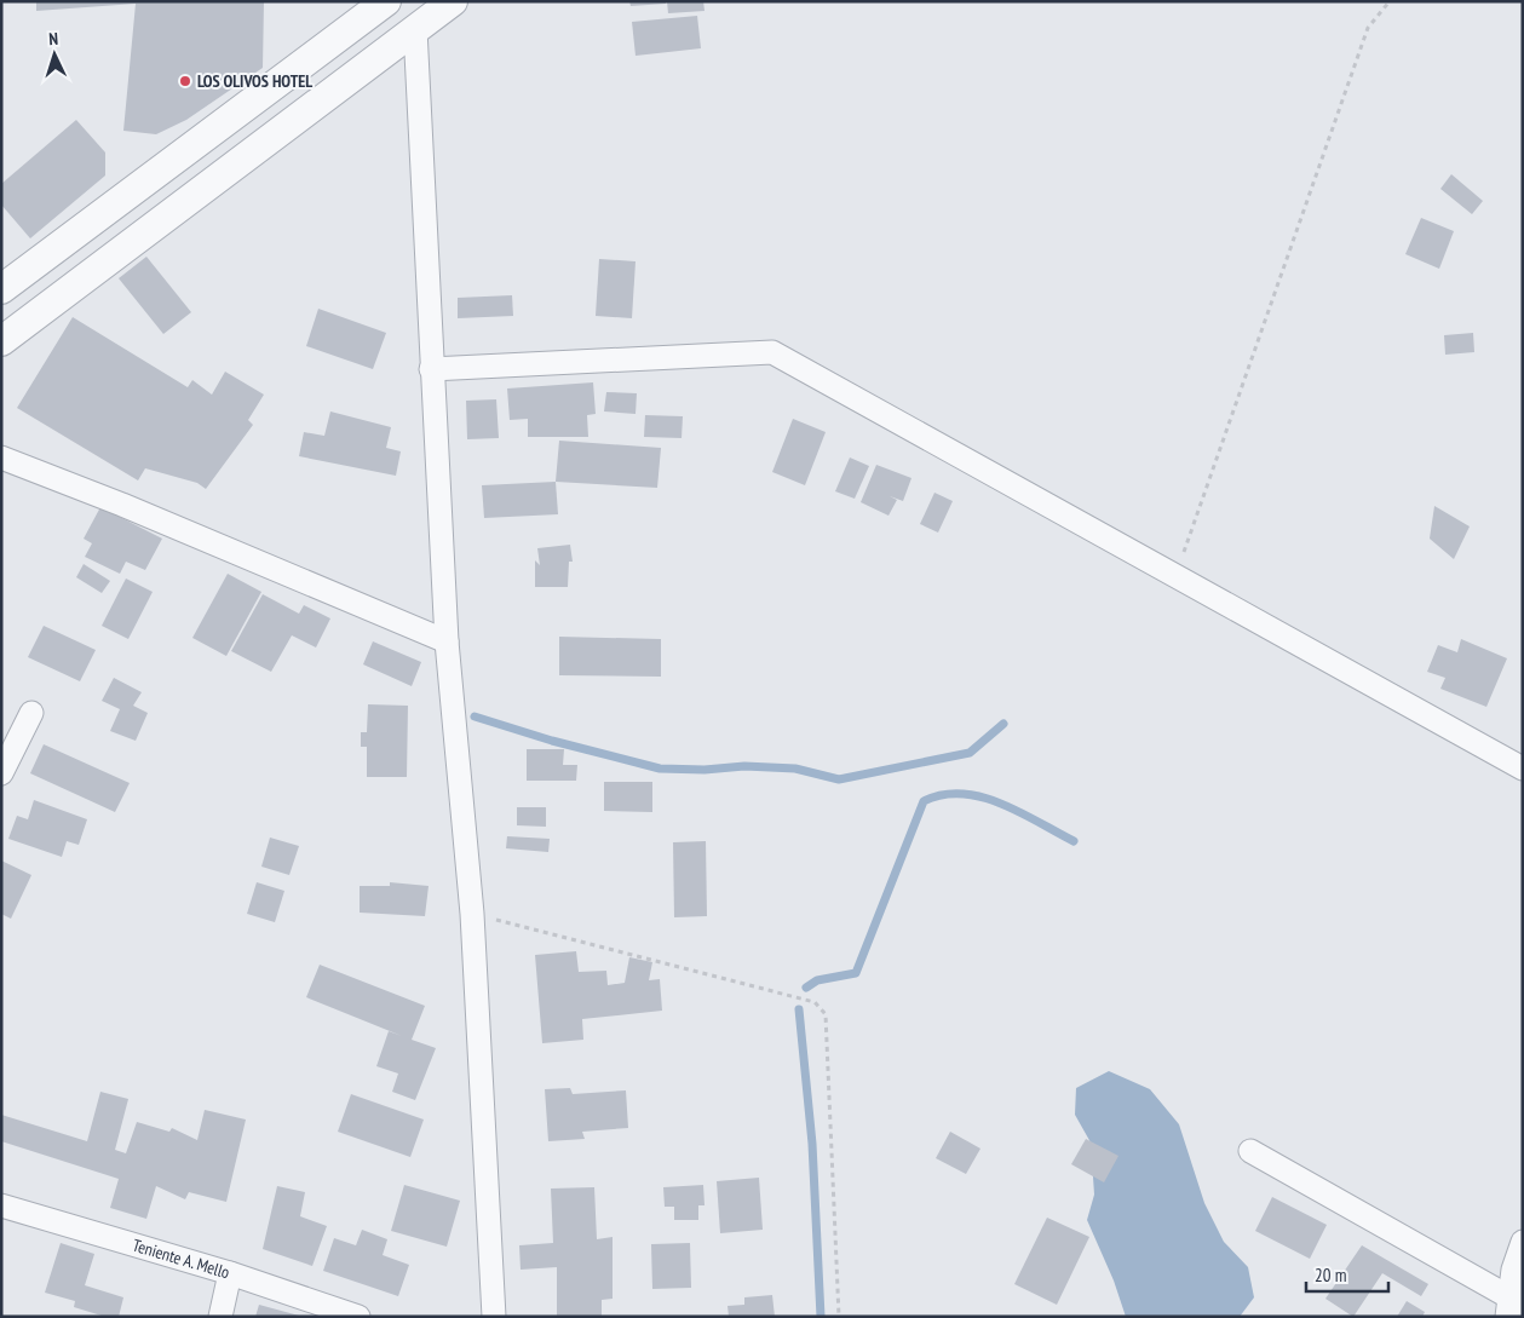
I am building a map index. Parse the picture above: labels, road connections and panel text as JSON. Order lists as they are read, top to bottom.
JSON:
{
  "streets": {
    "street": ["Teniente A. Mello"]
  },
  "places": ["LOS OLIVOS HOTEL"],
  "scale_bar": "20 m",
  "north": "top"
}
